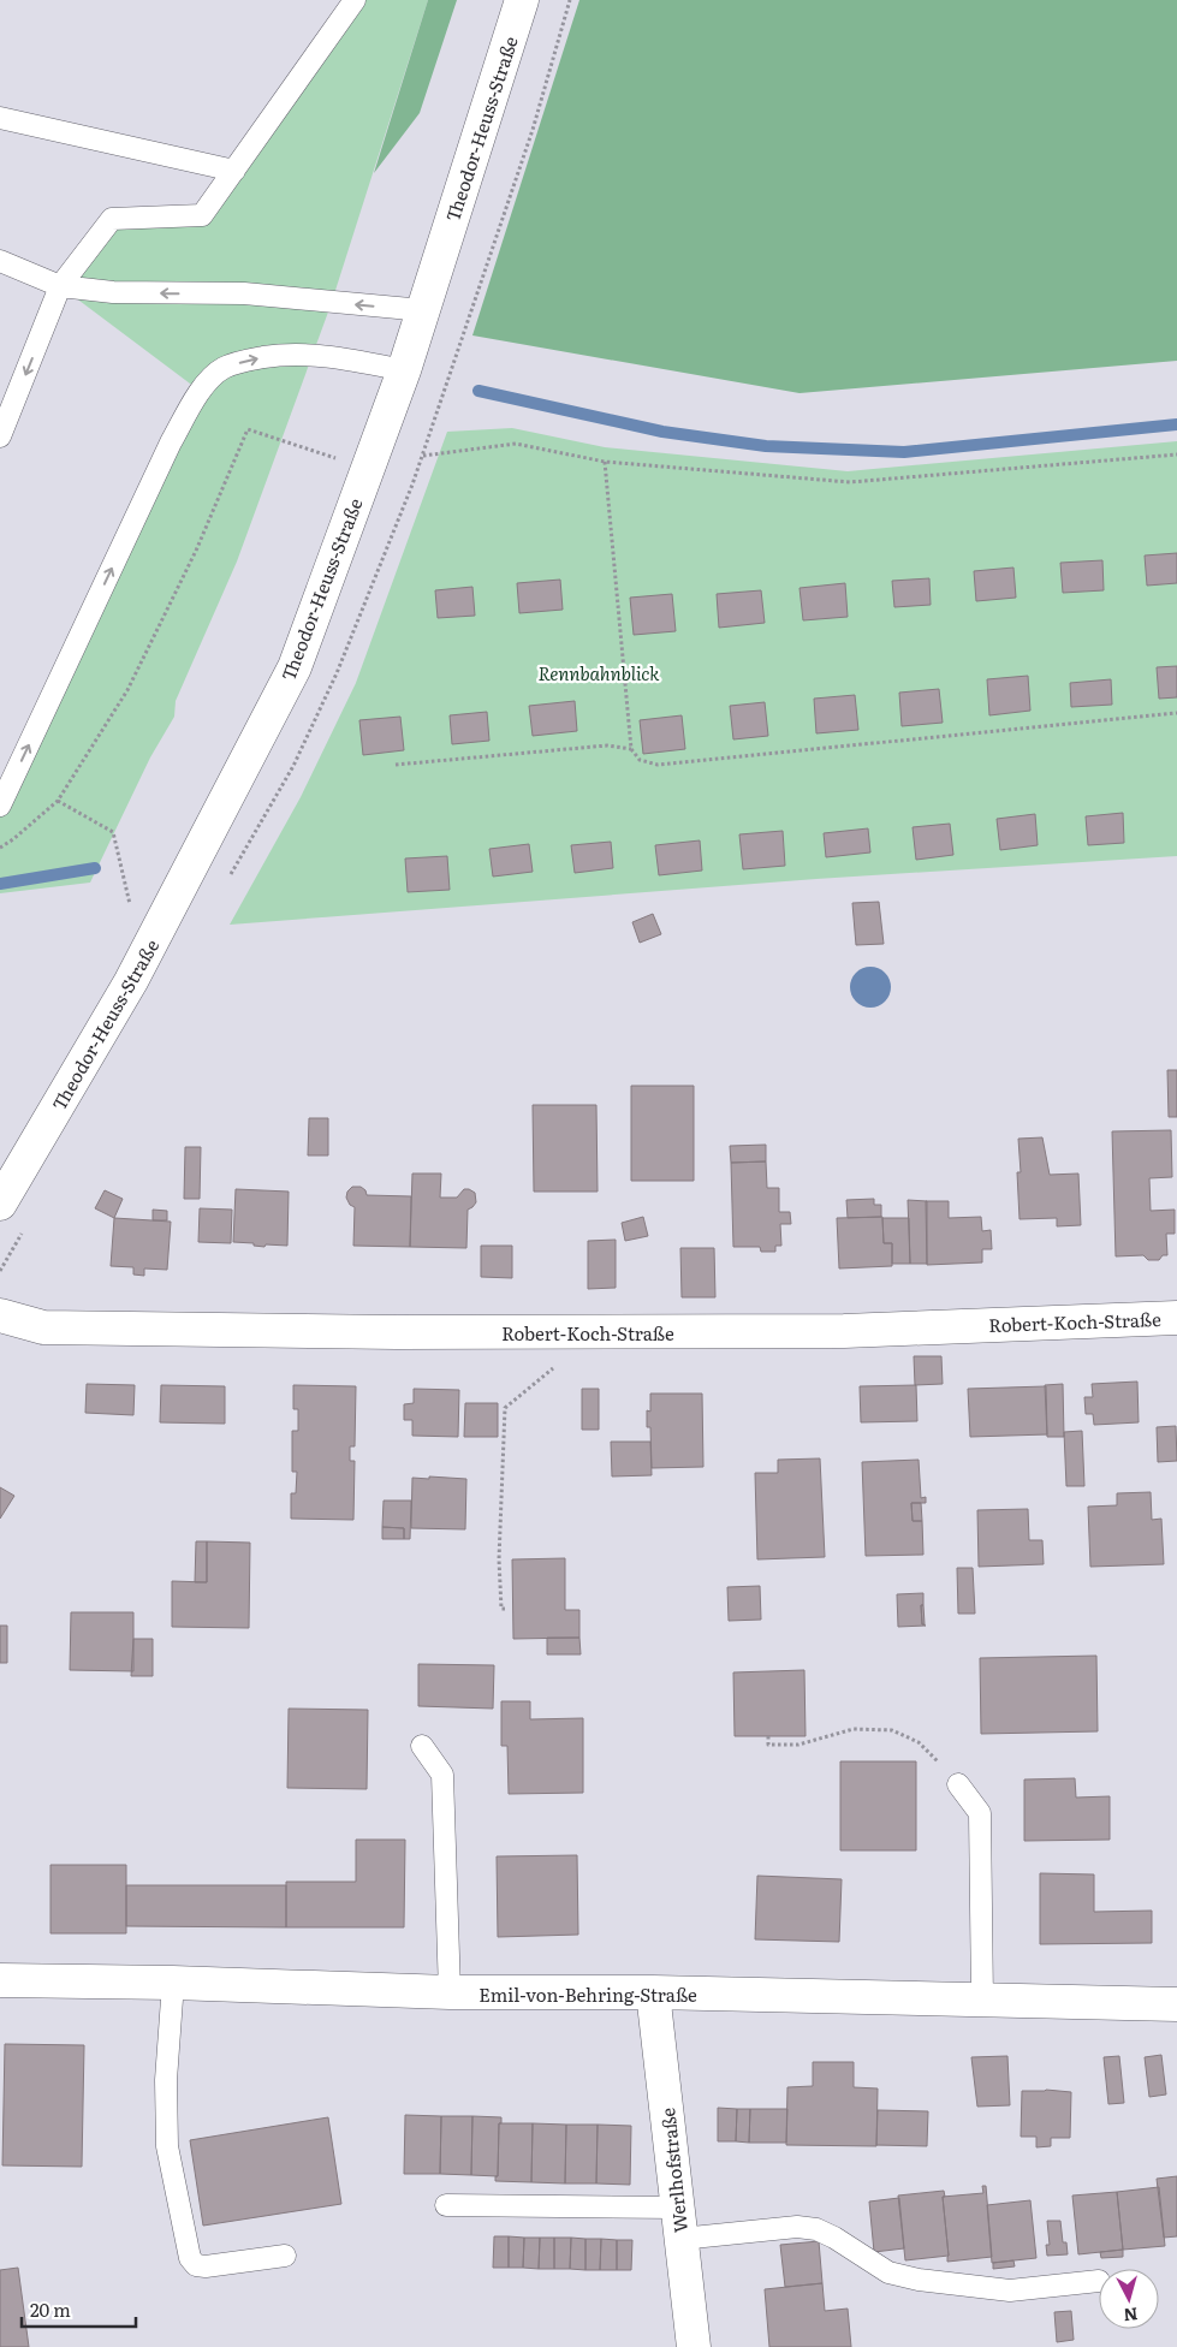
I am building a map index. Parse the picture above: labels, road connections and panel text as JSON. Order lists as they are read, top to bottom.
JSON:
{
  "streets": {
    "street": [
      "Theodor-Heuss-Straße",
      "Robert-Koch-Straße",
      "Emil-von-Behring-Straße",
      "Werlhofstraße"
    ]
  },
  "crossings": [
    ["Emil-von-Behring-Straße", "Werlhofstraße"]
  ],
  "parks": ["Rennbahnblick"],
  "scale_bar": "20 m",
  "north": "bottom"
}
